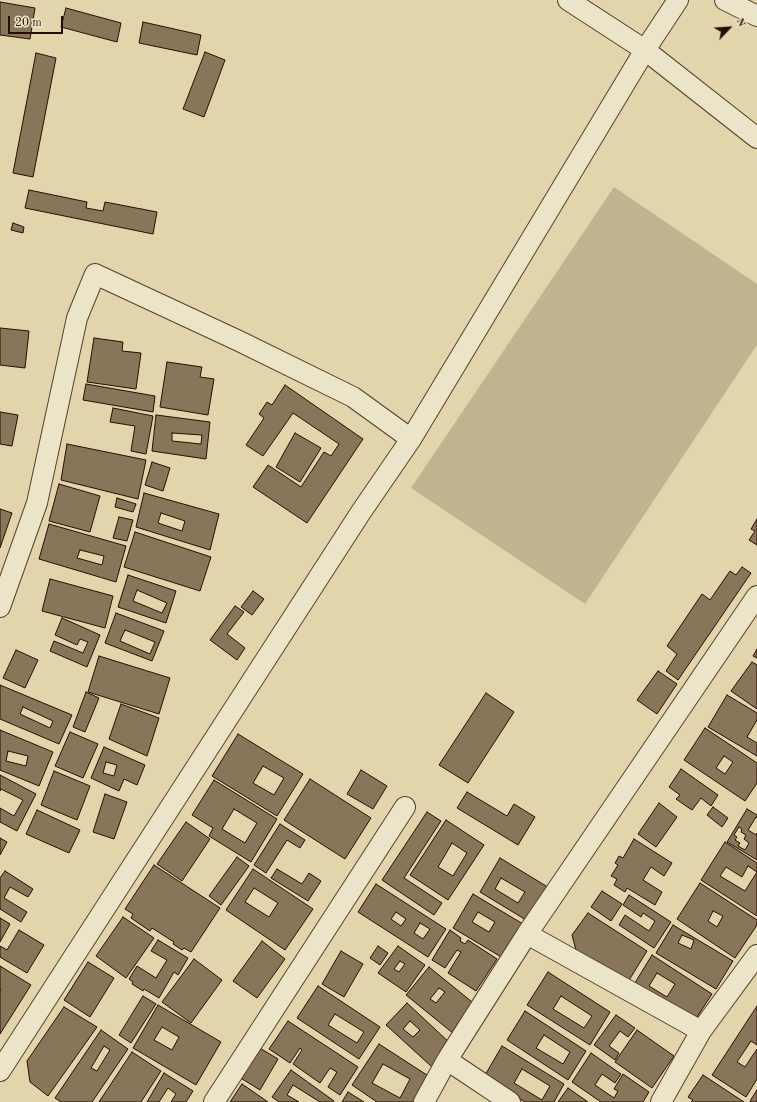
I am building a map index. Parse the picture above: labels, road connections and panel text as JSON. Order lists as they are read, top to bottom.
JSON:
{
  "scale_bar": "20 m",
  "north": "top right"
}
